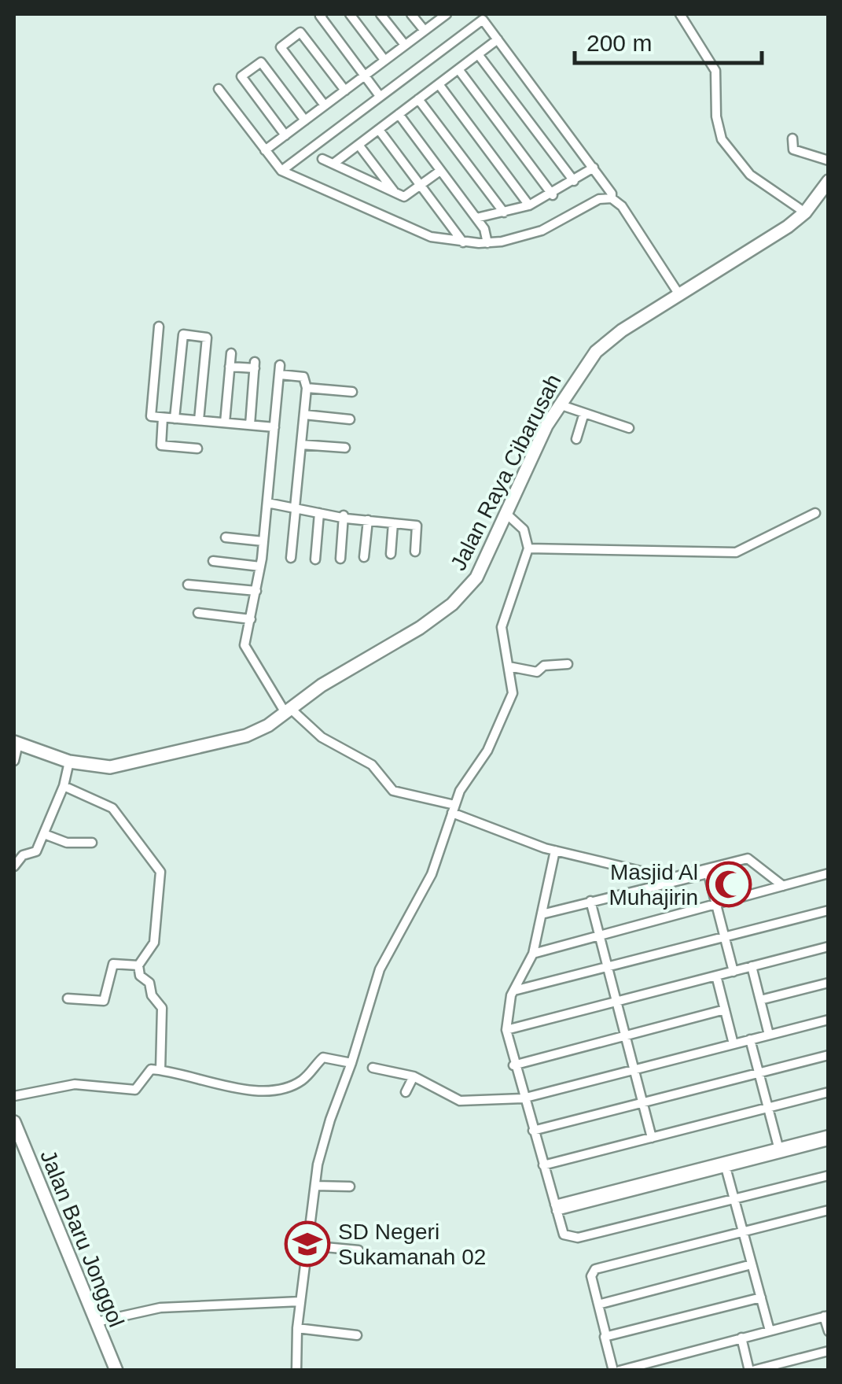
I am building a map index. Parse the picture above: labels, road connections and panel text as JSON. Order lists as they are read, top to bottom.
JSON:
{
  "streets": {
    "main road": ["Jalan Raya Cibarusah", "Jalan Baru Jonggol"]
  },
  "places": {
    "mosque": ["Masjid Al Muhajirin"],
    "school or university": ["SD Negeri Sukamanah 02"]
  },
  "scale_bar": "200 m"
}
